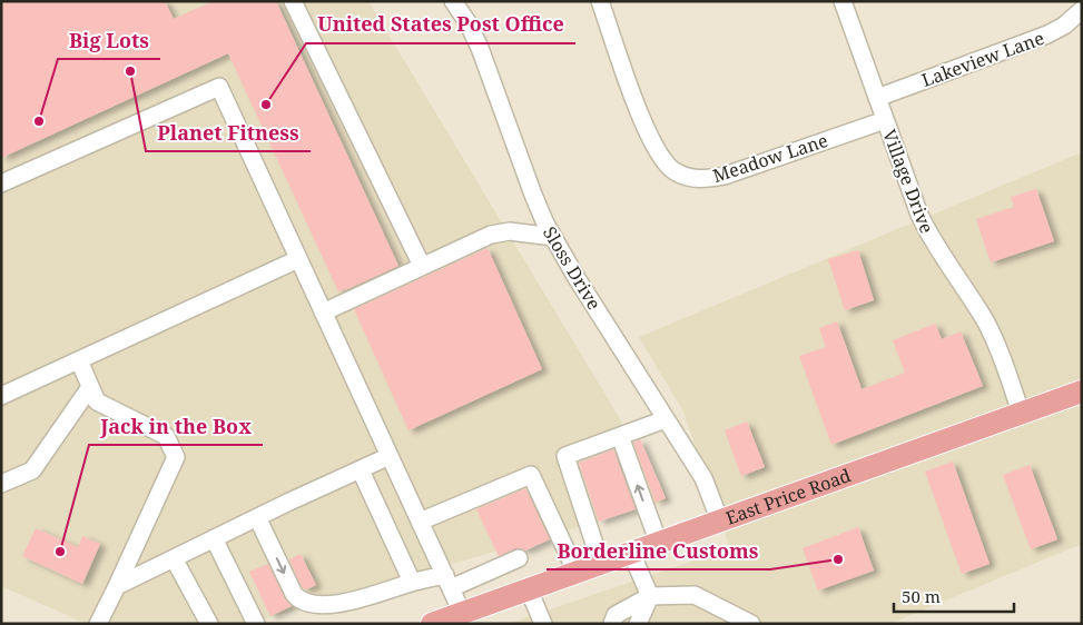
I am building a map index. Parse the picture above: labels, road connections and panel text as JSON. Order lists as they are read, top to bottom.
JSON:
{
  "streets": {
    "main road": ["East Price Road"],
    "street": [
      "Lakeview Lane",
      "Meadow Lane",
      "Village Drive",
      "Sloss Drive"
    ]
  },
  "crossings": [
    ["Lakeview Lane", "Village Drive"],
    ["Meadow Lane", "Village Drive"],
    ["Village Drive", "East Price Road"],
    ["Sloss Drive", "East Price Road"]
  ],
  "places": [
    "Planet Fitness",
    "United States Post Office",
    "Big Lots",
    "Jack in the Box",
    "Borderline Customs"
  ],
  "scale_bar": "50 m"
}
